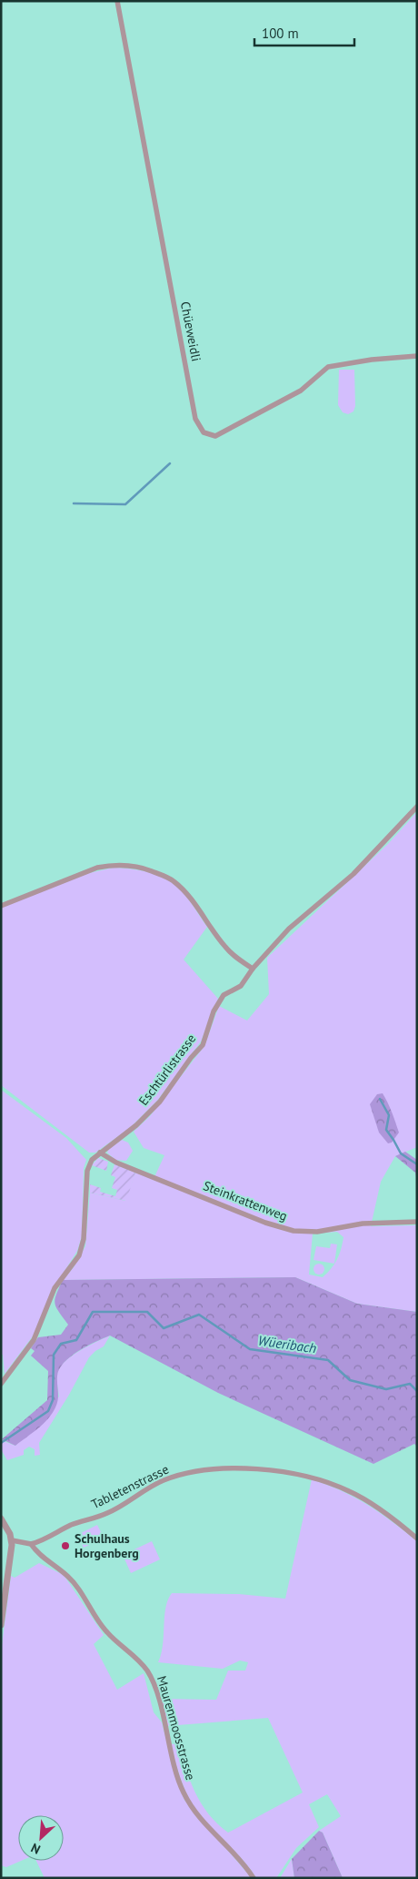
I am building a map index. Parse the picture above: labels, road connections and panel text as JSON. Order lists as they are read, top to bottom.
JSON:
{
  "streets": {
    "street": [
      "Chüeweidli",
      "Eschtürlistrasse",
      "Steinkrattenweg",
      "Tabletenstrasse",
      "Maurenmoosstrasse"
    ]
  },
  "crossings": [
    ["Eschtürlistrasse", "Steinkrattenweg"],
    ["Tabletenstrasse", "Maurenmoosstrasse"]
  ],
  "water": ["Wüeribach"],
  "places": ["Schulhaus Horgenberg"],
  "scale_bar": "100 m",
  "north": "bottom left"
}
